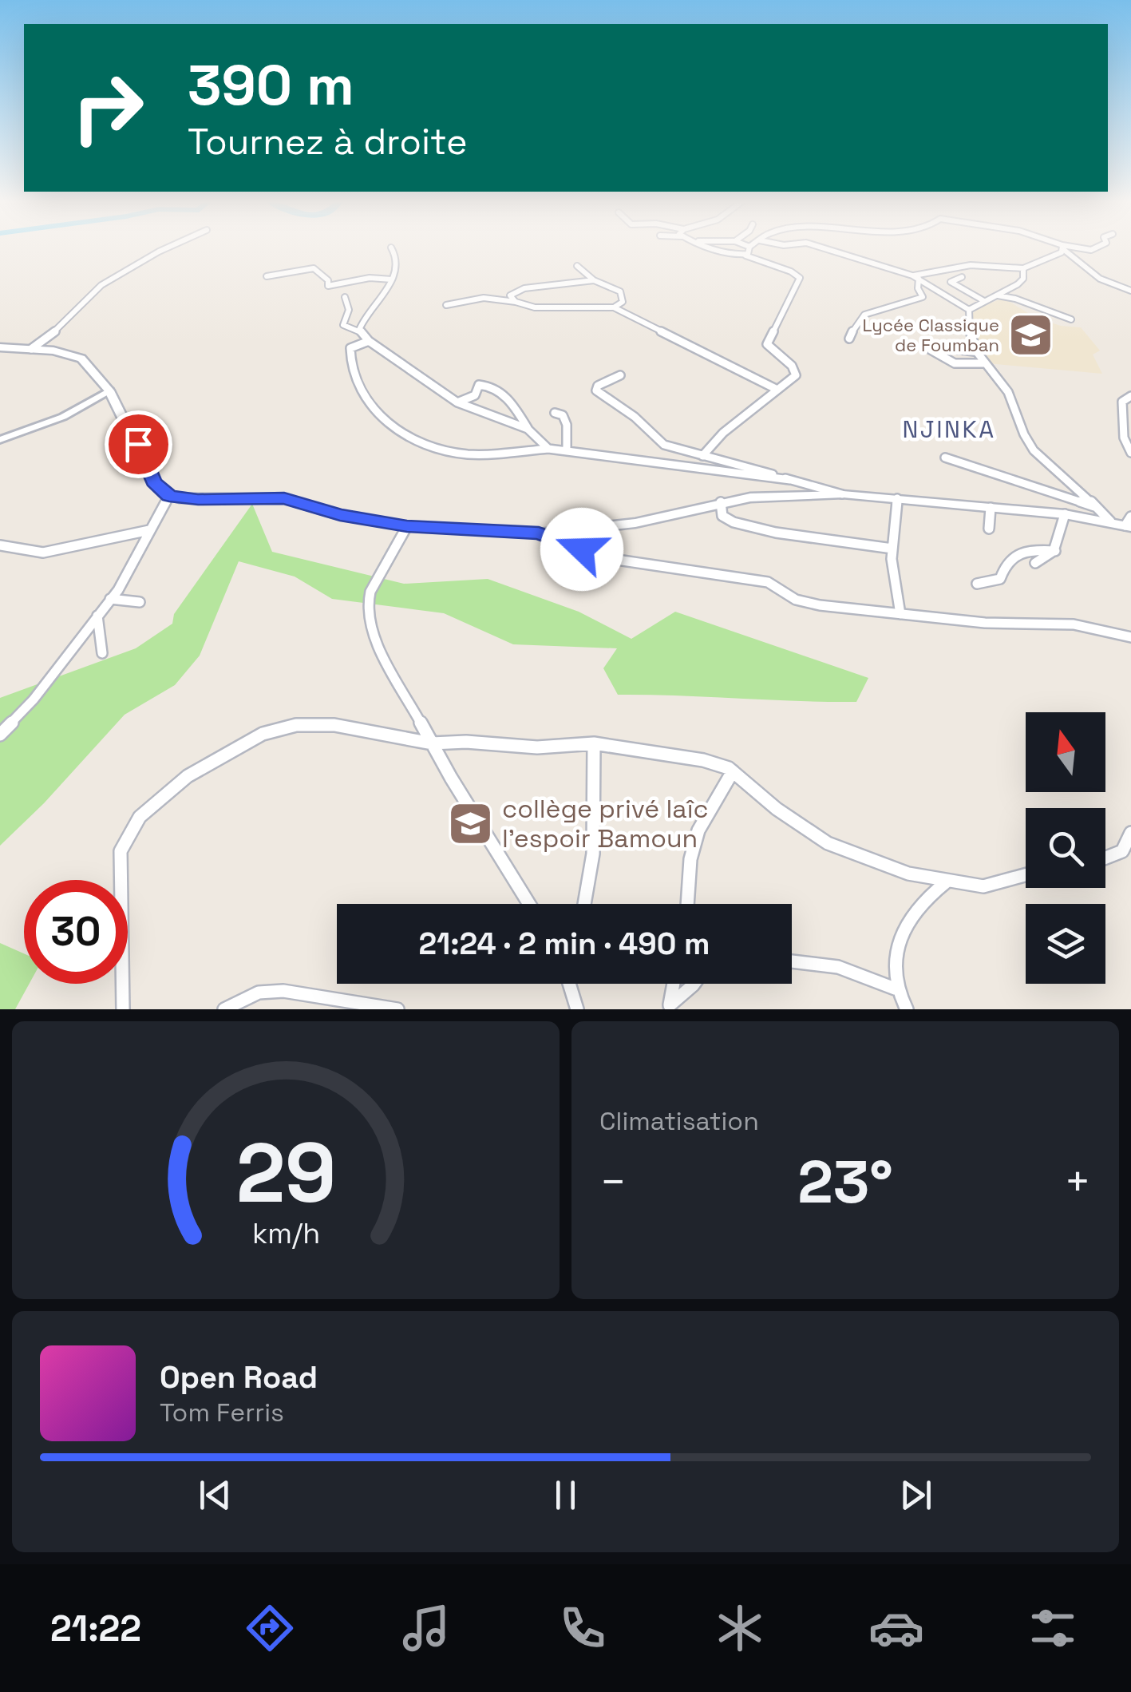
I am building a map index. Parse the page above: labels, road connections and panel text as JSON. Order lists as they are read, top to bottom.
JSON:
{
  "districts": ["NJINKA"],
  "places": {
    "school or university": ["Lycée Classique de Foumban", "collège privé laîc l'espoir Bamoun"]
  },
  "north": "top",
  "page": {
    "turn": ["390 m", "Tournez à droite"],
    "limit": "30",
    "trip": "21:24 · 2 min · 490 m",
    "tile": "Climatisation",
    "heat": ["−", "23°", "+"],
    "song": ["Open Road", "Tom Ferris"],
    "tabs": "21:22",
    "gauge": ["29", "km/h"]
  }
}
